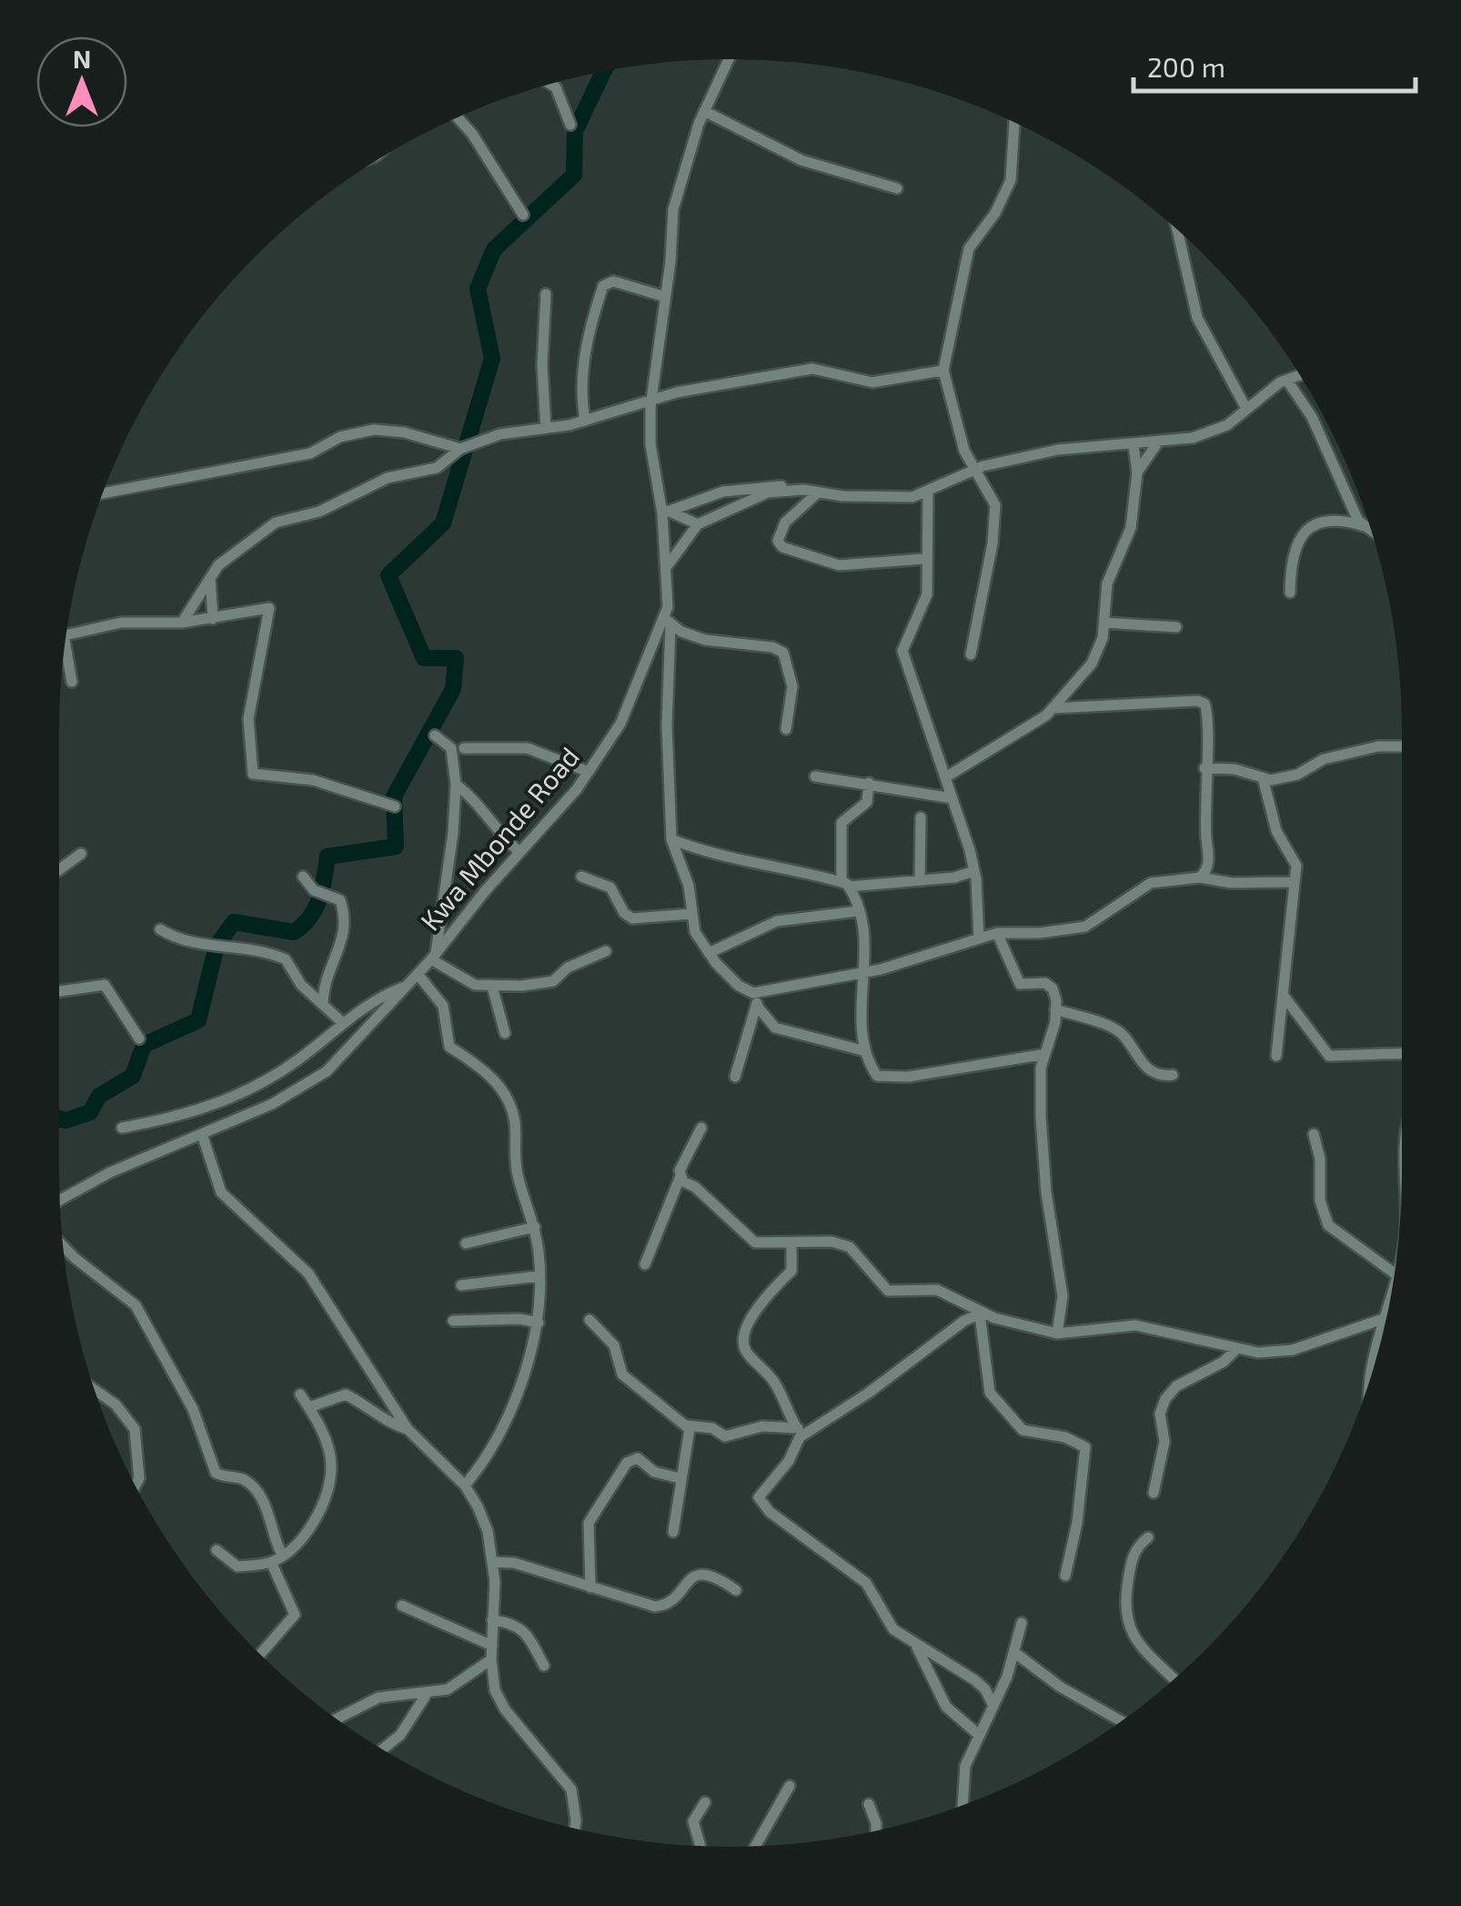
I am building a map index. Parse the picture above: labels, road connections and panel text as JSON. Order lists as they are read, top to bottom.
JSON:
{
  "streets": {
    "street": ["Kwa Mbonde Road"]
  },
  "scale_bar": "200 m",
  "north": "top"
}
